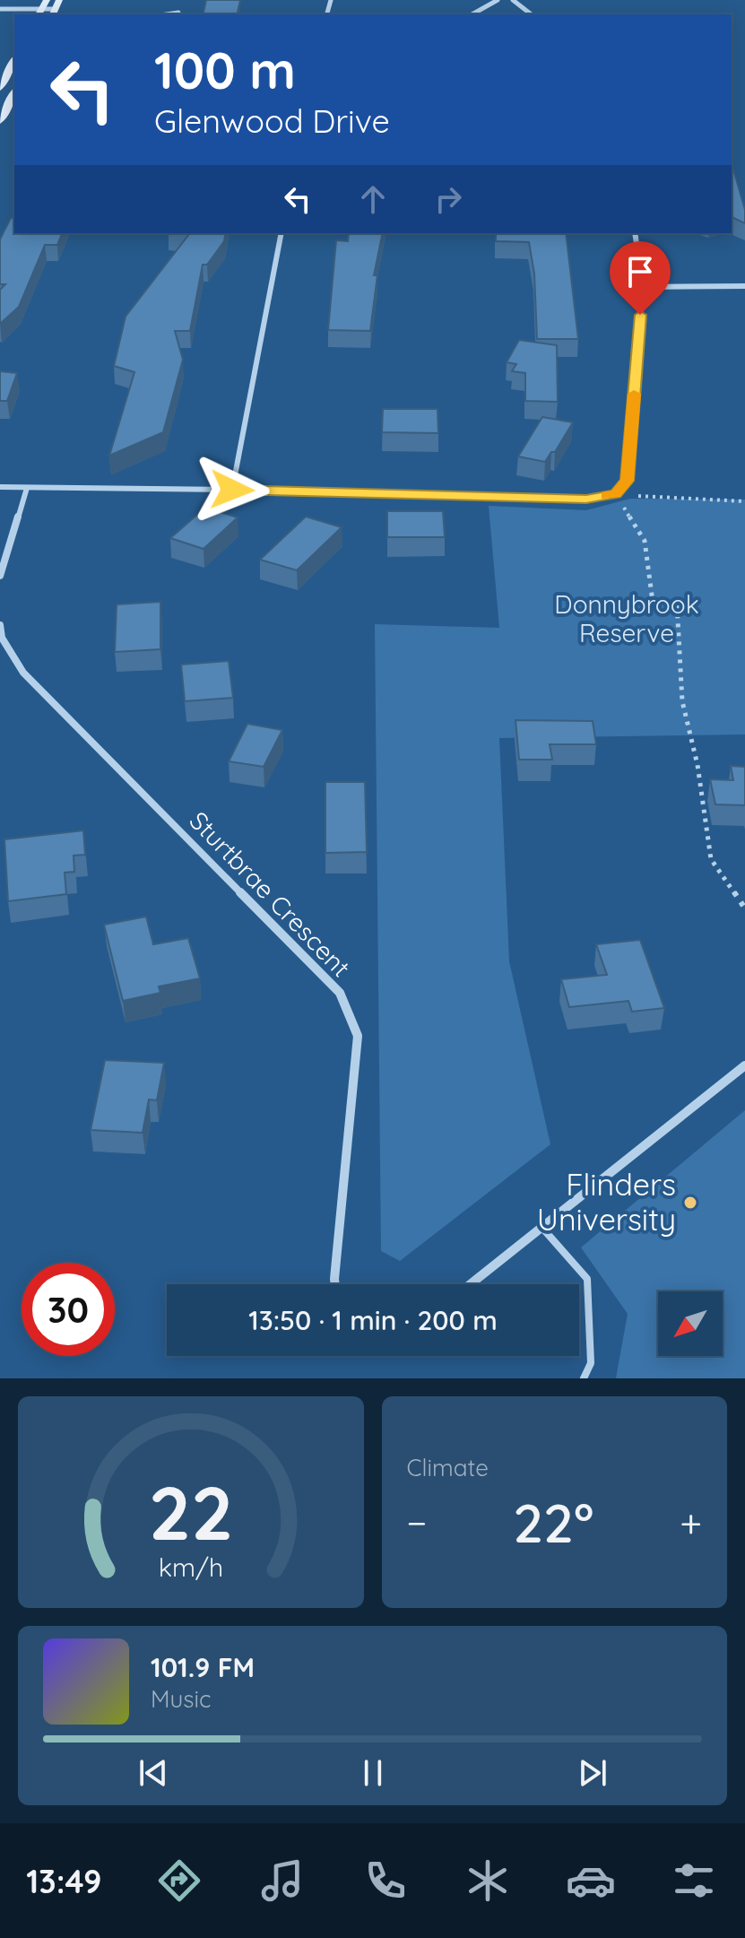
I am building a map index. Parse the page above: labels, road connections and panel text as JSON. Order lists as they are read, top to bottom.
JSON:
{
  "streets": {
    "street": ["Sturtbrae Crescent"]
  },
  "parks": ["Donnybrook Reserve"],
  "places": ["Flinders University"],
  "north": "bottom left",
  "page": {
    "turn": ["100 m", "Glenwood Drive"],
    "limit": "30",
    "trip": "13:50 · 1 min · 200 m",
    "tile": "Climate",
    "heat": ["−", "22°", "+"],
    "song": ["101.9 FM", "Music"],
    "tabs": "13:49",
    "gauge": ["22", "km/h"]
  }
}
